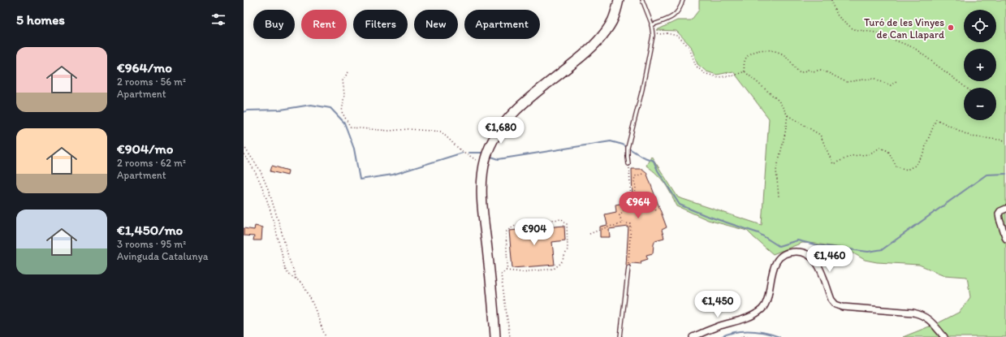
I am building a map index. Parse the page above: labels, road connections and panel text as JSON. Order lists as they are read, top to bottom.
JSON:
{
  "places": ["Turó de les Vinyes de Can Llapard"],
  "page": {
    "heading": "5 homes",
    "map_buttons": ["+", "−"],
    "chip": [
      "Buy",
      "Rent",
      "Filters",
      "New",
      "Apartment"
    ],
    "list": [
      {
        "name": "€964/mo",
        "note": "2 rooms · 56 m² · Apartment"
      },
      {
        "name": "€904/mo",
        "note": "2 rooms · 62 m² · Apartment"
      },
      {
        "name": "€1,450/mo",
        "note": "3 rooms · 95 m² · Avinguda Catalunya"
      }
    ],
    "price": [
      "€1,680",
      "€964",
      "€904",
      "€1,460",
      "€1,450"
    ]
  }
}
